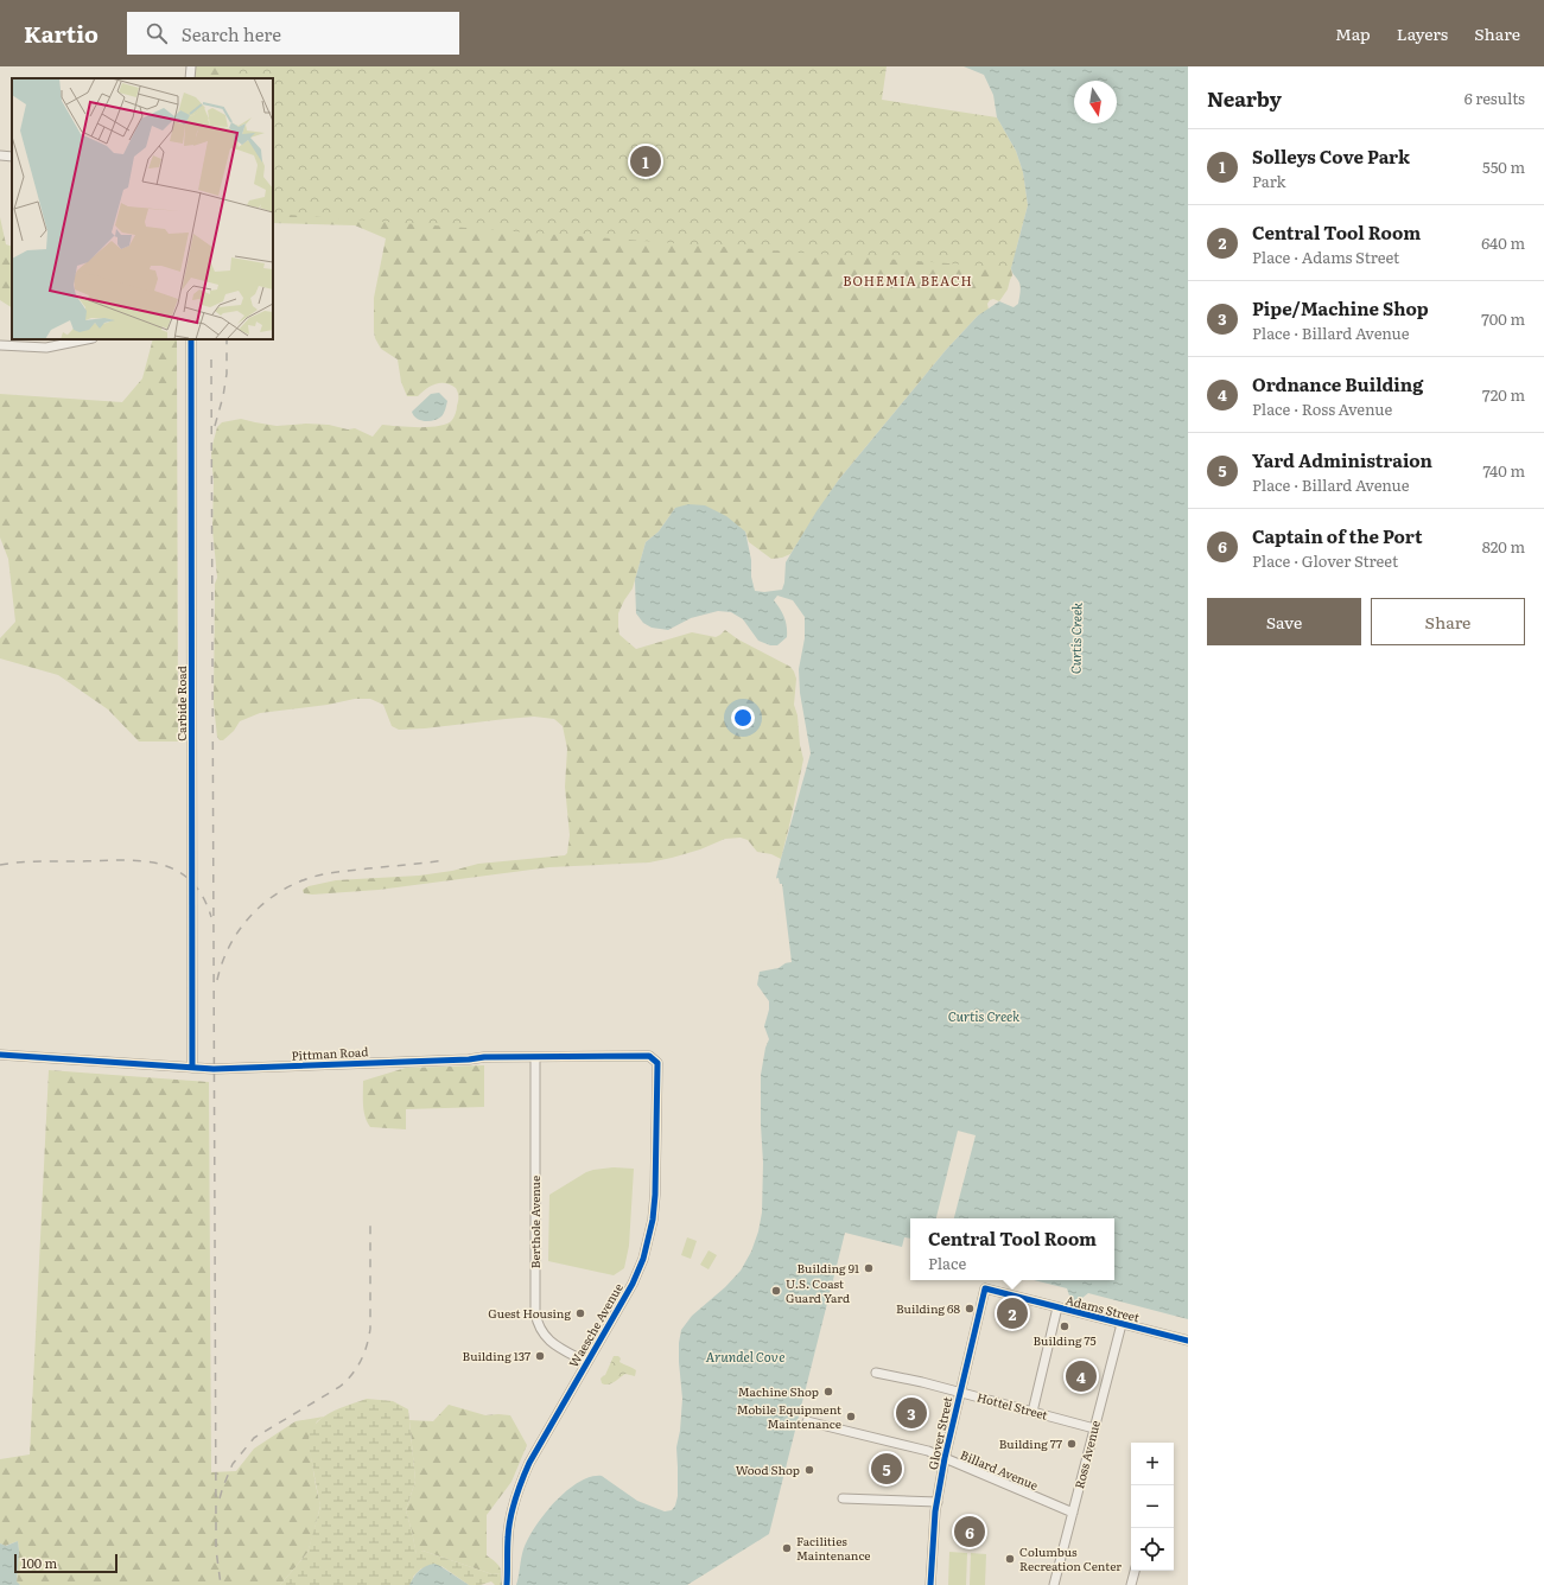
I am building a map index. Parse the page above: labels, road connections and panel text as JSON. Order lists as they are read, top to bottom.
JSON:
{
  "streets": {
    "street": [
      "Carbide Road",
      "Pittman Road",
      "Berthole Avenue",
      "Adams Street",
      "Waesche Avenue",
      "Hottel Street",
      "Glover Street",
      "Ross Avenue",
      "Billard Avenue"
    ]
  },
  "crossings": [
    ["Carbide Road", "Pittman Road"],
    ["Pittman Road", "Berthole Avenue"],
    ["Pittman Road", "Waesche Avenue"],
    ["Berthole Avenue", "Waesche Avenue"],
    ["Adams Street", "Glover Street"],
    ["Adams Street", "Ross Avenue"],
    ["Hottel Street", "Glover Street"],
    ["Hottel Street", "Ross Avenue"],
    ["Glover Street", "Billard Avenue"],
    ["Ross Avenue", "Billard Avenue"]
  ],
  "districts": ["BOHEMIA BEACH"],
  "water": ["Curtis Creek", "Arundel Cove"],
  "places": [
    "Building 91",
    "U.S. Coast Guard Yard",
    "Building 68",
    "Guest Housing",
    "Building 75",
    "Building 137",
    "Machine Shop",
    "Mobile Equipment Maintenance",
    "Building 77",
    "Wood Shop",
    "Facilities Maintenance",
    "Columbus Recreation Center"
  ],
  "scale_bar": "100 m",
  "north": "bottom",
  "page": {
    "header": "Kartio",
    "search": "Search here",
    "nav": ["Map", "Layers", "Share"],
    "heading": ["Nearby", "6 results"],
    "list": [
      {
        "mark": "1",
        "name": "Solleys Cove Park",
        "note": "Park",
        "value": "550 m"
      },
      {
        "mark": "2",
        "name": "Central Tool Room",
        "note": "Place · Adams Street",
        "value": "640 m"
      },
      {
        "mark": "3",
        "name": "Pipe/Machine Shop",
        "note": "Place · Billard Avenue",
        "value": "700 m"
      },
      {
        "mark": "4",
        "name": "Ordnance Building",
        "note": "Place · Ross Avenue",
        "value": "720 m"
      },
      {
        "mark": "5",
        "name": "Yard Administraion",
        "note": "Place · Billard Avenue",
        "value": "740 m"
      },
      {
        "mark": "6",
        "name": "Captain of the Port",
        "note": "Place · Glover Street",
        "value": "820 m"
      }
    ],
    "pins": [
      "1",
      "2",
      "4",
      "3",
      "5",
      "6"
    ],
    "buttons": ["Save", "Share"],
    "popup": ["Central Tool Room", "Place"],
    "map_buttons": ["+", "−"],
    "scale": "100 m"
  }
}
